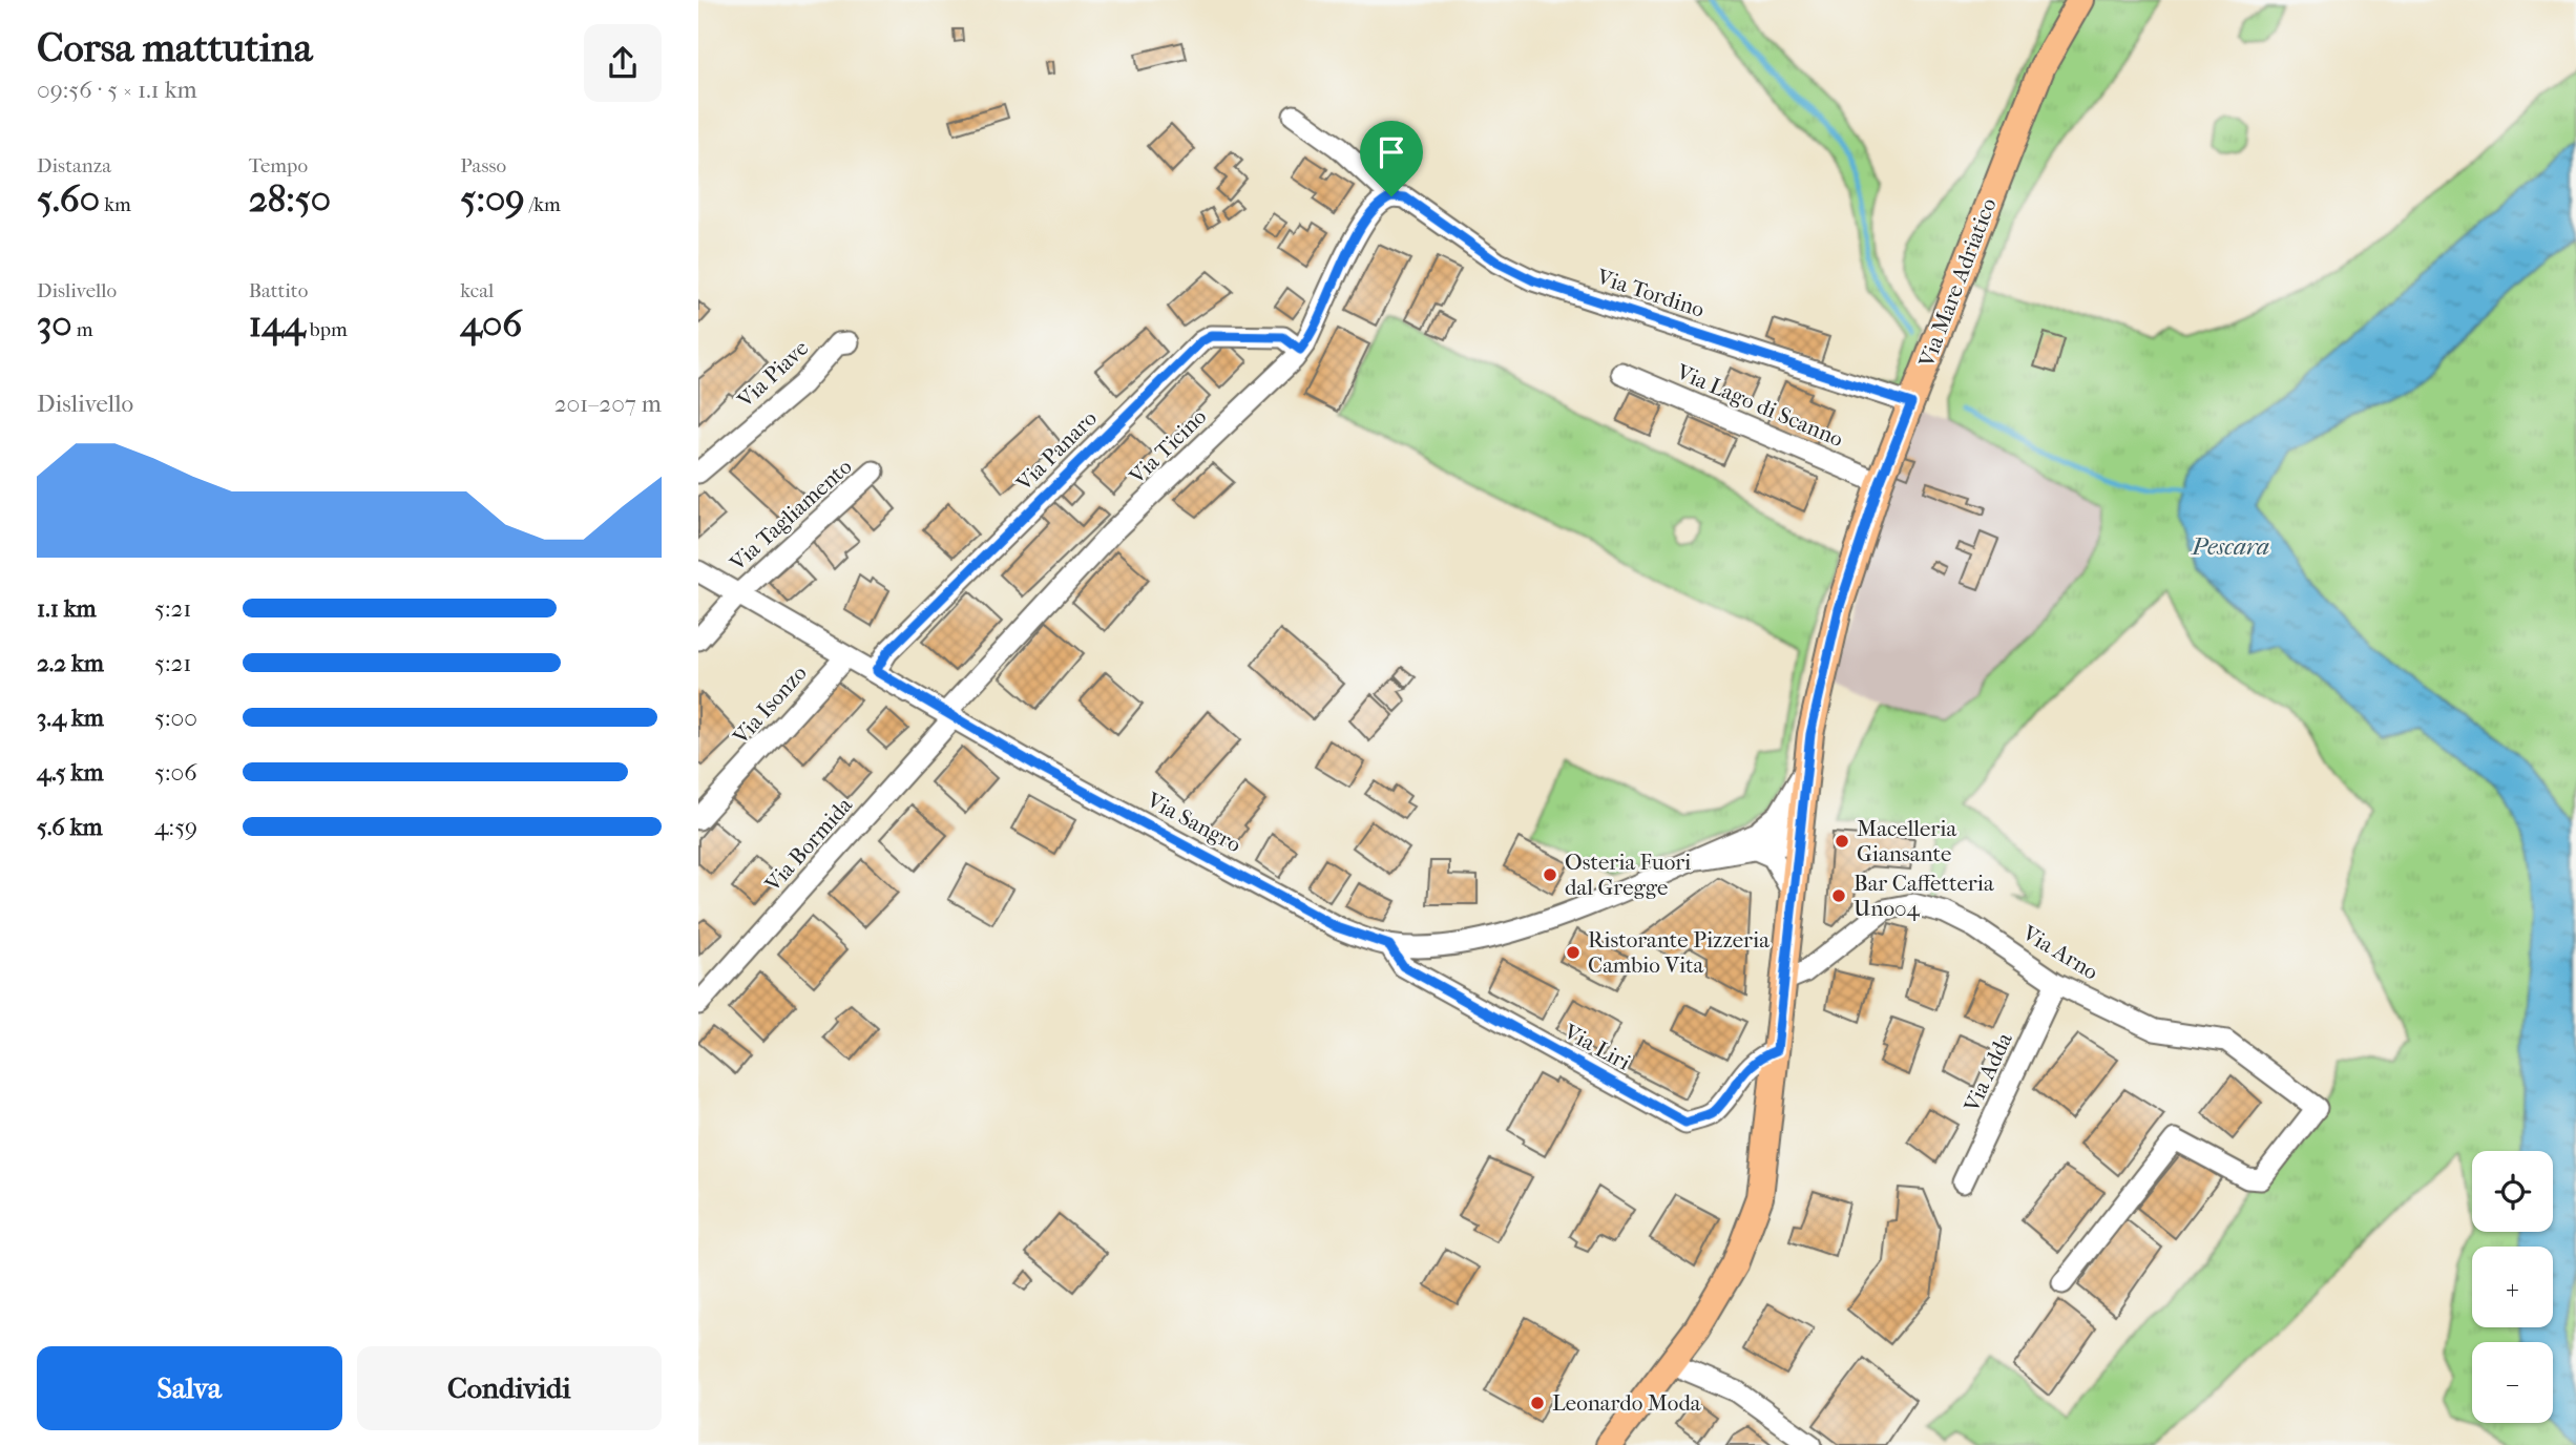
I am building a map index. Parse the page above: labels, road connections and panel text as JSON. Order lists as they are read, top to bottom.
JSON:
{
  "streets": {
    "main road": ["Via Mare Adriatico"],
    "street": [
      "Via Tordino",
      "Via Piave",
      "Via Lago di Scanno",
      "Via Ticino",
      "Via Panaro",
      "Via Tagliamento",
      "Via Isonzo",
      "Via Sangro",
      "Via Bormida",
      "Via Arno",
      "Via Liri",
      "Via Adda"
    ]
  },
  "crossings": [
    ["Via Mare Adriatico", "Via Tordino"],
    ["Via Mare Adriatico", "Via Lago di Scanno"],
    ["Via Mare Adriatico", "Via Sangro"],
    ["Via Mare Adriatico", "Via Arno"],
    ["Via Mare Adriatico", "Via Liri"],
    ["Via Tordino", "Via Ticino"],
    ["Via Ticino", "Via Panaro"],
    ["Via Ticino", "Via Sangro"],
    ["Via Ticino", "Via Bormida"],
    ["Via Panaro", "Via Sangro"],
    ["Via Tagliamento", "Via Sangro"],
    ["Via Isonzo", "Via Sangro"],
    ["Via Sangro", "Via Bormida"],
    ["Via Sangro", "Via Liri"],
    ["Via Arno", "Via Adda"]
  ],
  "water": ["Pescara"],
  "places": [
    "Macelleria Giansante",
    "Osteria Fuori dal Gregge",
    "Bar Caffetteria Uno04",
    "Ristorante Pizzeria Cambio Vita",
    "Leonardo Moda"
  ],
  "page": {
    "heading": ["Corsa mattutina", "09:56 · 5 × 1.1 km"],
    "stats": [
      ["Distanza", "5.60 km"],
      ["Tempo", "28:50"],
      ["Passo", "5:09 /km"],
      ["Dislivello", "30 m"],
      ["Battito", "144 bpm"],
      ["kcal", "406"]
    ],
    "chart": ["Dislivello", "201–207 m"],
    "list": [
      {
        "name": "1.1 km",
        "note": "5:21"
      },
      {
        "name": "2.2 km",
        "note": "5:21"
      },
      {
        "name": "3.4 km",
        "note": "5:00"
      },
      {
        "name": "4.5 km",
        "note": "5:06"
      },
      {
        "name": "5.6 km",
        "note": "4:59"
      }
    ],
    "map_buttons": ["+", "−"],
    "buttons": ["Salva", "Condividi"]
  }
}
